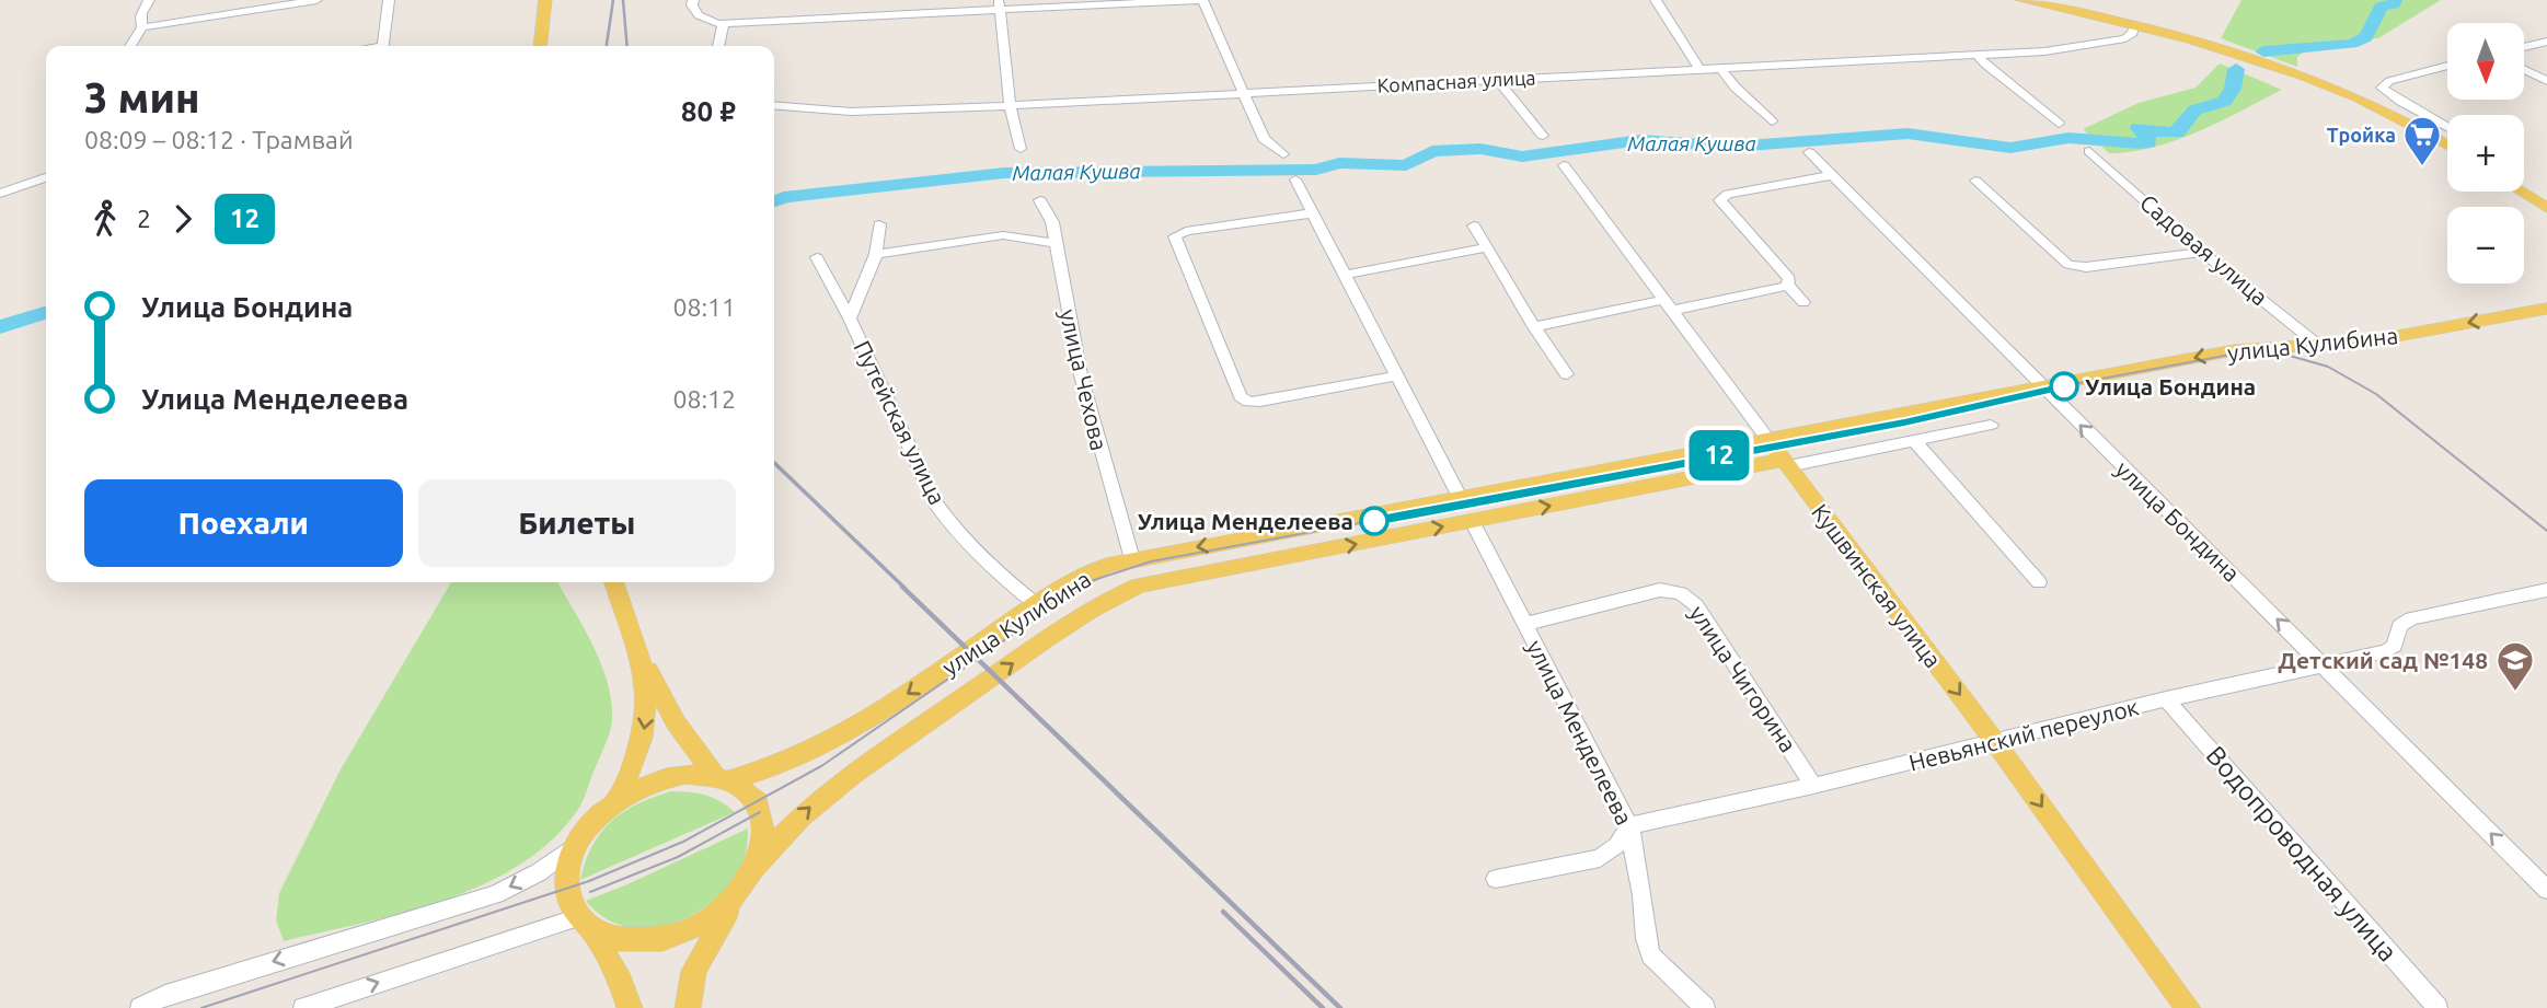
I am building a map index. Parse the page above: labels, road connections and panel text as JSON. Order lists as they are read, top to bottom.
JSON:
{
  "streets": {
    "main road": ["улица Кулибина", "Кушвинская улица"],
    "street": [
      "Компасная улица",
      "Садовая улица",
      "улица Чехова",
      "Путейская улица",
      "улица Бондина",
      "улица Чигорина",
      "улица Менделеева",
      "Невьянский переулок",
      "Водопроводная улица"
    ]
  },
  "crossings": [
    ["Садовая улица", "улица Кулибина"],
    ["улица Кулибина", "улица Чехова"],
    ["улица Кулибина", "Путейская улица"],
    ["улица Кулибина", "улица Бондина"],
    ["улица Кулибина", "Кушвинская улица"],
    ["улица Кулибина", "улица Менделеева"],
    ["улица Бондина", "Невьянский переулок"],
    ["Кушвинская улица", "Невьянский переулок"],
    ["улица Чигорина", "улица Менделеева"],
    ["улица Чигорина", "Невьянский переулок"],
    ["улица Менделеева", "Невьянский переулок"],
    ["Невьянский переулок", "Водопроводная улица"]
  ],
  "one_way": ["улица Бондина", "Кушвинская улица"],
  "water": ["Малая Кушва"],
  "places": {
    "supermarket": ["Тройка"],
    "other": ["Улица Бондина", "Улица Менделеева"],
    "school or university": ["Детский сад №148"]
  },
  "lines": ["tram line 12"],
  "north": "bottom",
  "page": {
    "on_map": "12",
    "map_buttons": ["+", "−"],
    "heading": ["3 мин", "08:09 – 08:12 · Трамвай", "80 ₽"],
    "legs": ["2", "12"],
    "list": [
      {
        "name": "Улица Бондина",
        "value": "08:11"
      },
      {
        "name": "Улица Менделеева",
        "value": "08:12"
      }
    ],
    "buttons": ["Поехали", "Билеты"]
  }
}
